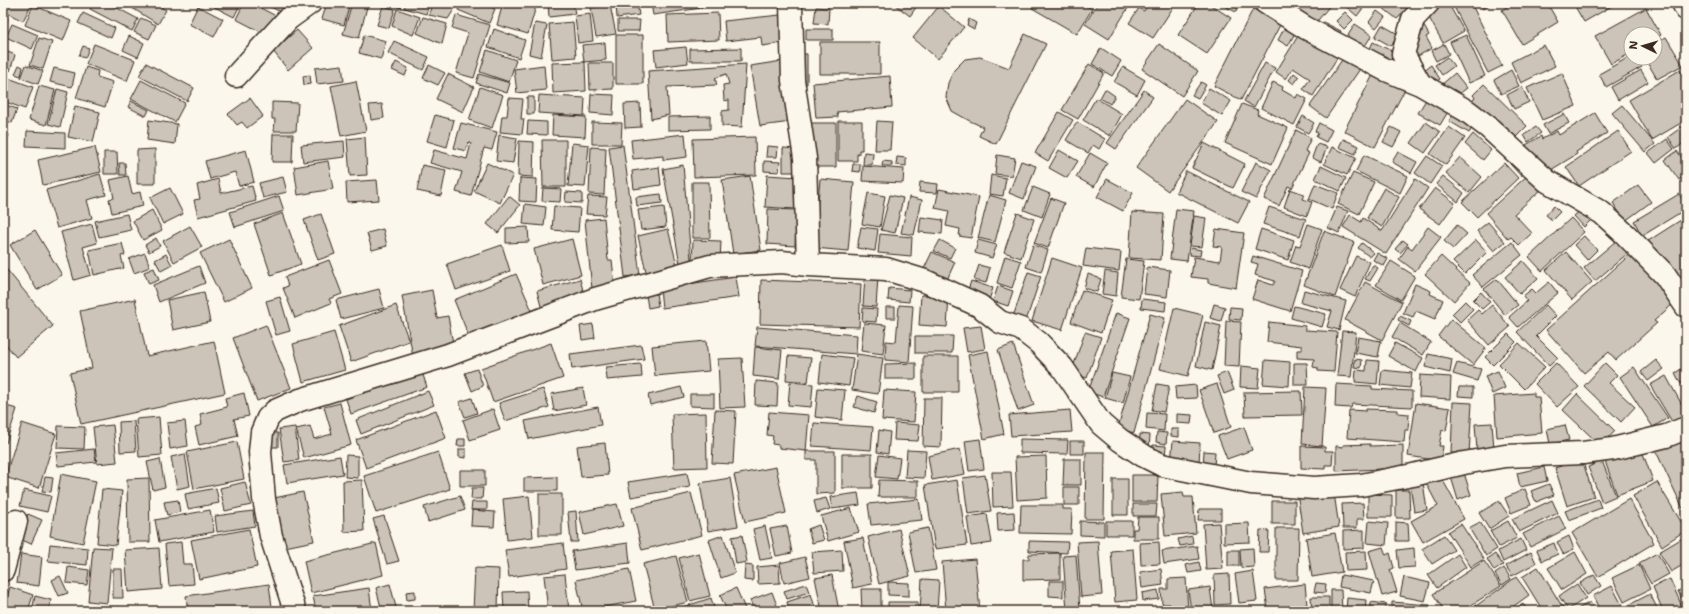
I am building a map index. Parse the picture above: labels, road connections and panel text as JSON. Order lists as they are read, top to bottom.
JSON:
{
  "north": "left"
}
